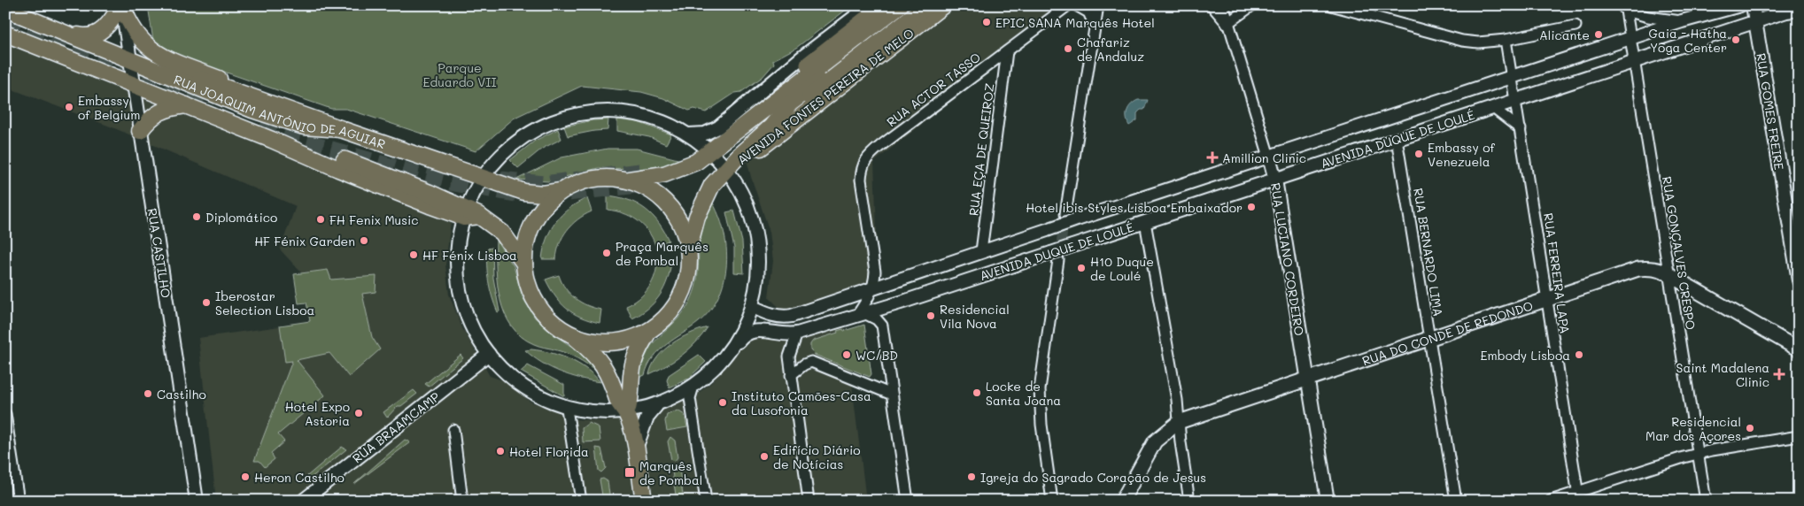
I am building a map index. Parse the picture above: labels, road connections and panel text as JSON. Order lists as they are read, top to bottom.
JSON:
{
  "streets": {
    "main road": ["AVENIDA FONTES PEREIRA DE MELO", "RUA JOAQUIM ANTÓNIO DE AGUIAR", "RUA DO CONDE DE REDONDO"],
    "street": [
      "RUA ACTOR TASSO",
      "RUA GOMES FREIRE",
      "AVENIDA DUQUE DE LOULÉ",
      "RUA EÇA DE QUEIROZ",
      "RUA BERNARDO LIMA",
      "RUA CASTILHO",
      "RUA GONÇALVES CRESPO",
      "RUA LUCIANO CORDEIRO",
      "RUA FERREIRA LAPA",
      "RUA BRAAMCAMP"
    ]
  },
  "crossings": [
    ["RUA ACTOR TASSO", "AVENIDA DUQUE DE LOULÉ"],
    ["RUA ACTOR TASSO", "RUA EÇA DE QUEIROZ"],
    ["RUA JOAQUIM ANTÓNIO DE AGUIAR", "RUA CASTILHO"],
    ["RUA GOMES FREIRE", "AVENIDA DUQUE DE LOULÉ"],
    ["AVENIDA DUQUE DE LOULÉ", "RUA EÇA DE QUEIROZ"],
    ["AVENIDA DUQUE DE LOULÉ", "RUA BERNARDO LIMA"],
    ["AVENIDA DUQUE DE LOULÉ", "RUA GONÇALVES CRESPO"],
    ["AVENIDA DUQUE DE LOULÉ", "RUA LUCIANO CORDEIRO"],
    ["AVENIDA DUQUE DE LOULÉ", "RUA FERREIRA LAPA"],
    ["RUA BERNARDO LIMA", "RUA DO CONDE DE REDONDO"],
    ["RUA GONÇALVES CRESPO", "RUA DO CONDE DE REDONDO"],
    ["RUA LUCIANO CORDEIRO", "RUA DO CONDE DE REDONDO"],
    ["RUA FERREIRA LAPA", "RUA DO CONDE DE REDONDO"]
  ],
  "parks": ["Parque Eduardo VII"],
  "places": {
    "other": [
      "EPIC SANA Marquês Hotel",
      "Alicante",
      "Gaia - Hatha Yoga Center",
      "Chafariz de Andaluz",
      "Embassy of Belgium",
      "Embassy of Venezuela",
      "Hotel ibis Styles Lisboa Embaixador",
      "Diplomático",
      "FH Fenix Music",
      "HF Fénix Garden",
      "Praça Marquês de Pombal",
      "HF Fénix Lisboa",
      "H10 Duque de Loulé",
      "Iberostar Selection Lisboa",
      "Residencial Vila Nova",
      "WC/BD",
      "Embody Lisboa",
      "Locke de Santa Joana",
      "Castilho",
      "Instituto Camões-Casa da Lusofonia",
      "Hotel Expo Astoria",
      "Residencial Mar dos Açores",
      "Hotel Florida",
      "Edifício Diário de Notícias",
      "Heron Castilho",
      "Igreja do Sagrado Coração de Jesus"
    ],
    "health": ["Amillion Clinic", "Saint Madalena Clinic"],
    "transit": ["Marquês de Pombal"]
  }
}
